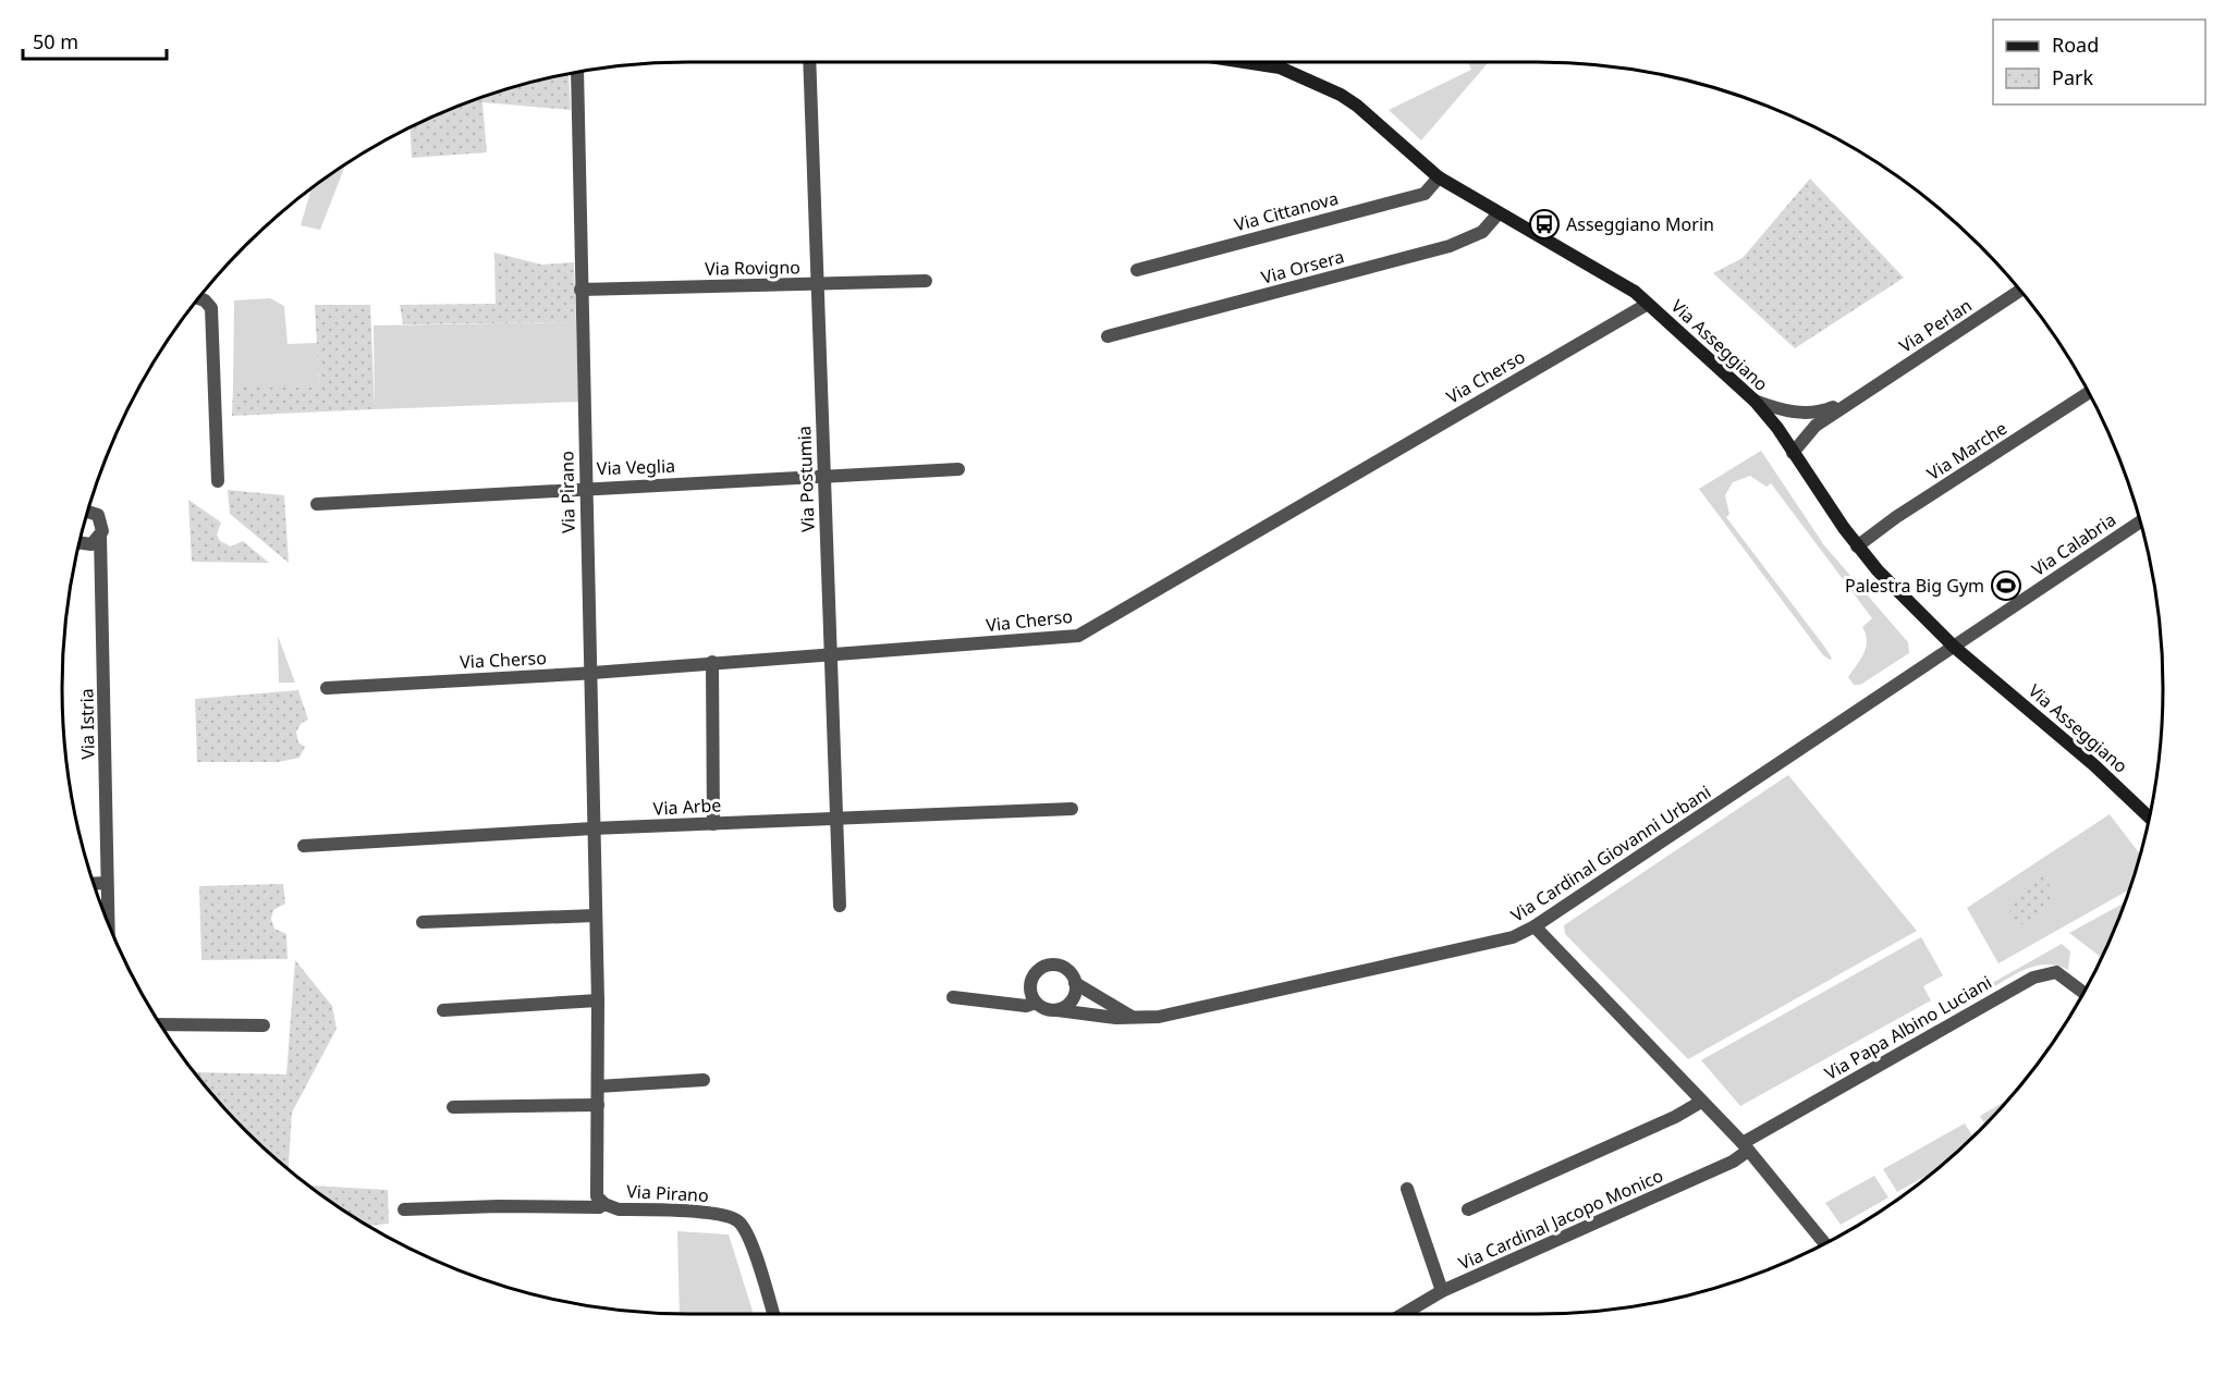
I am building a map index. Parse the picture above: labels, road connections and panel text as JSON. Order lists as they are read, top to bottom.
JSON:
{
  "streets": {
    "street": [
      "Via Cittanova",
      "Via Orsera",
      "Via Rovigno",
      "Via Perlan",
      "Via Asseggiano",
      "Via Cherso",
      "Via Marche",
      "Via Veglia",
      "Via Postumia",
      "Via Pirano",
      "Via Calabria",
      "Via Istria",
      "Via Arbe",
      "Via Cardinal Giovanni Urbani",
      "Via Papa Albino Luciani",
      "Via Cardinal Jacopo Monico"
    ]
  },
  "crossings": [
    ["Via Cittanova", "Via Asseggiano"],
    ["Via Orsera", "Via Asseggiano"],
    ["Via Rovigno", "Via Postumia"],
    ["Via Rovigno", "Via Pirano"],
    ["Via Perlan", "Via Asseggiano"],
    ["Via Asseggiano", "Via Cherso"],
    ["Via Asseggiano", "Via Marche"],
    ["Via Asseggiano", "Via Calabria"],
    ["Via Asseggiano", "Via Cardinal Giovanni Urbani"],
    ["Via Cherso", "Via Postumia"],
    ["Via Cherso", "Via Pirano"],
    ["Via Veglia", "Via Postumia"],
    ["Via Veglia", "Via Pirano"],
    ["Via Postumia", "Via Arbe"],
    ["Via Pirano", "Via Arbe"],
    ["Via Calabria", "Via Cardinal Giovanni Urbani"],
    ["Via Papa Albino Luciani", "Via Cardinal Jacopo Monico"]
  ],
  "places": {
    "bus stop": ["Asseggiano Morin"],
    "sports": ["Palestra Big Gym"]
  },
  "legend": ["Road", "Park"],
  "scale_bar": "50 m"
}
